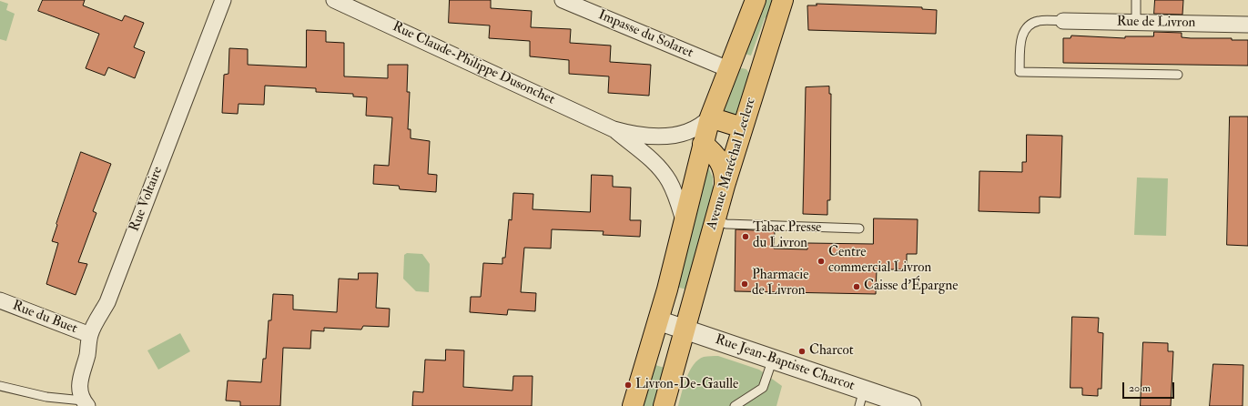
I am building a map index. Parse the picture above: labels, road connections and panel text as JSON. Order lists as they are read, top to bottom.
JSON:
{
  "streets": {
    "main road": ["Avenue Maréchal Leclerc"],
    "street": [
      "Rue de Livron",
      "Impasse du Solaret",
      "Rue Claude-Philippe Dusonchet",
      "Rue Voltaire",
      "Rue du Buet",
      "Rue Jean-Baptiste Charcot"
    ]
  },
  "crossings": [
    ["Impasse du Solaret", "Avenue Maréchal Leclerc"],
    ["Rue Claude-Philippe Dusonchet", "Avenue Maréchal Leclerc"],
    ["Avenue Maréchal Leclerc", "Rue Jean-Baptiste Charcot"],
    ["Rue Voltaire", "Rue du Buet"]
  ],
  "places": [
    "Tabac Presse du Livron",
    "Centre commercial Livron",
    "Pharmacie de Livron",
    "Caisse d'Épargne",
    "Charcot",
    "Livron-De-Gaulle"
  ],
  "scale_bar": "20 m"
}
